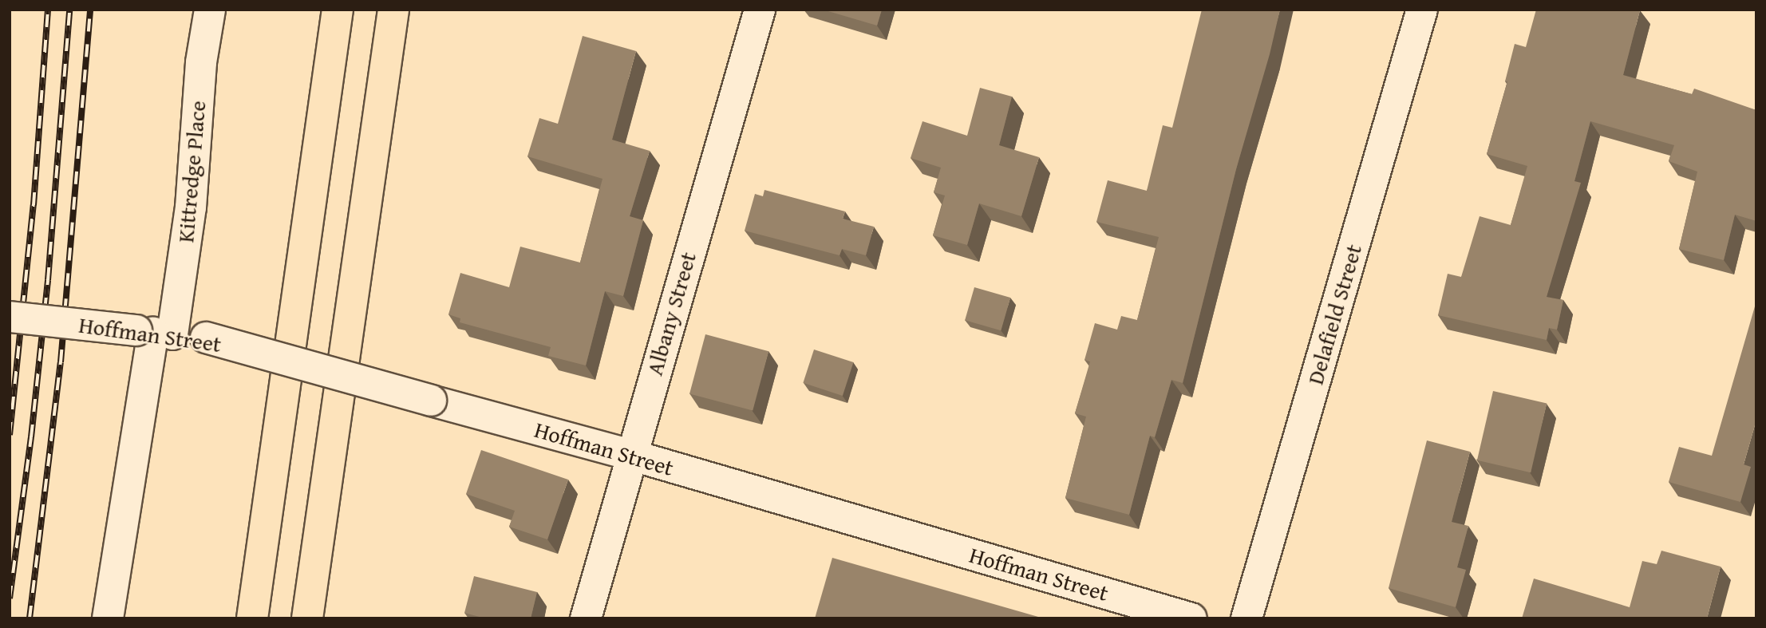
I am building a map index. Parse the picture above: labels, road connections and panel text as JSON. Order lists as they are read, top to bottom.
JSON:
{
  "streets": {
    "street": [
      "Kittredge Place",
      "Albany Street",
      "Delafield Street",
      "Hoffman Street"
    ]
  },
  "crossings": [
    ["Kittredge Place", "Hoffman Street"],
    ["Albany Street", "Hoffman Street"]
  ]
}
